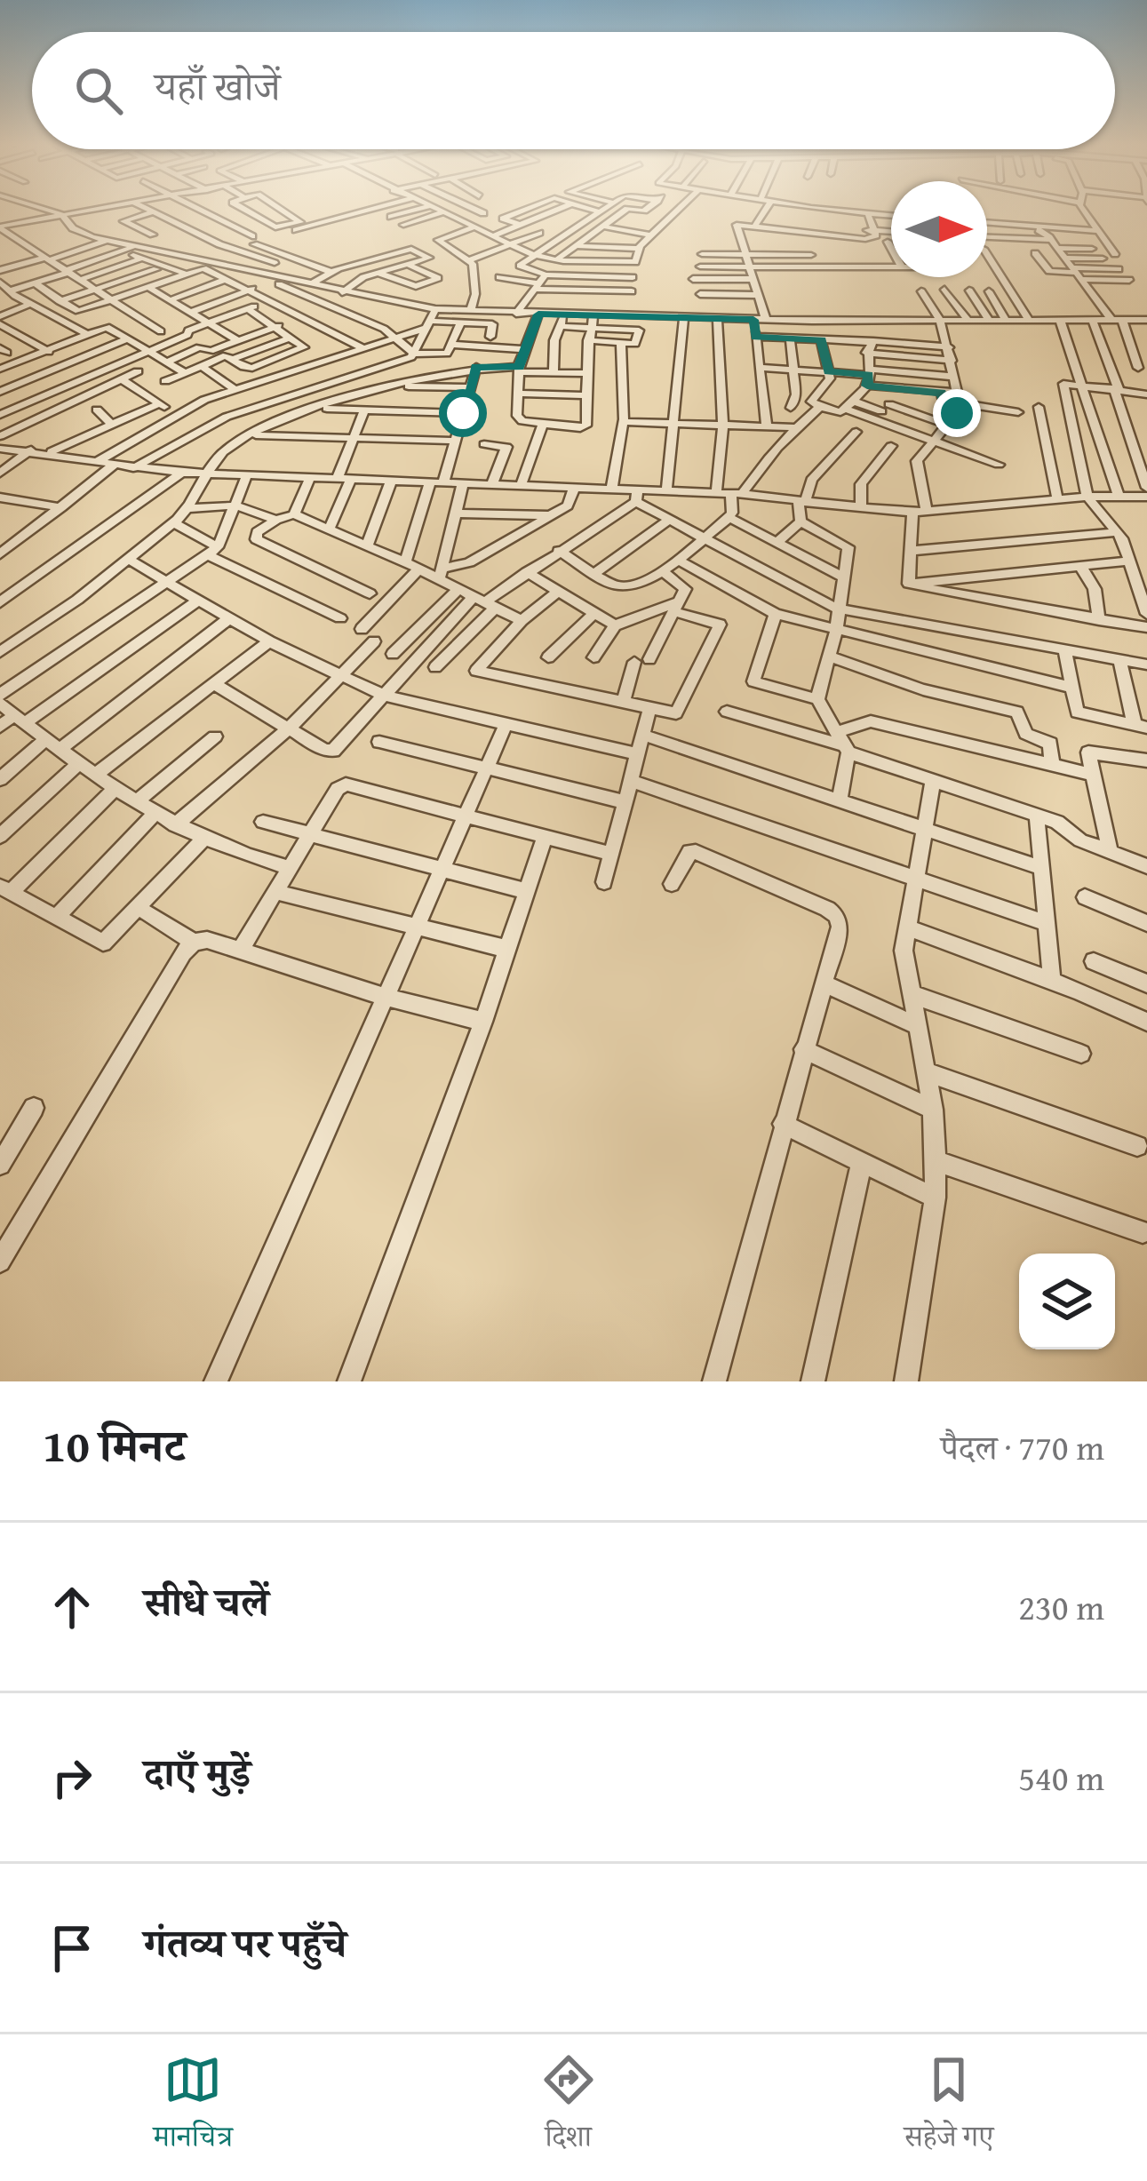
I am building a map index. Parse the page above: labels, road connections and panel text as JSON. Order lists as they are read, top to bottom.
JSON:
{
  "north": "right",
  "page": {
    "search": "यहाँ खोजें",
    "heading": ["10 मिनट", "पैदल · 770 m"],
    "list": [
      ["सीधे चलें", "230 m"],
      ["दाएँ मुड़ें", "540 m"],
      "गंतव्य पर पहुँचे"
    ],
    "nav": ["मानचित्र", "दिशा", "सहेजे गए"]
  }
}
